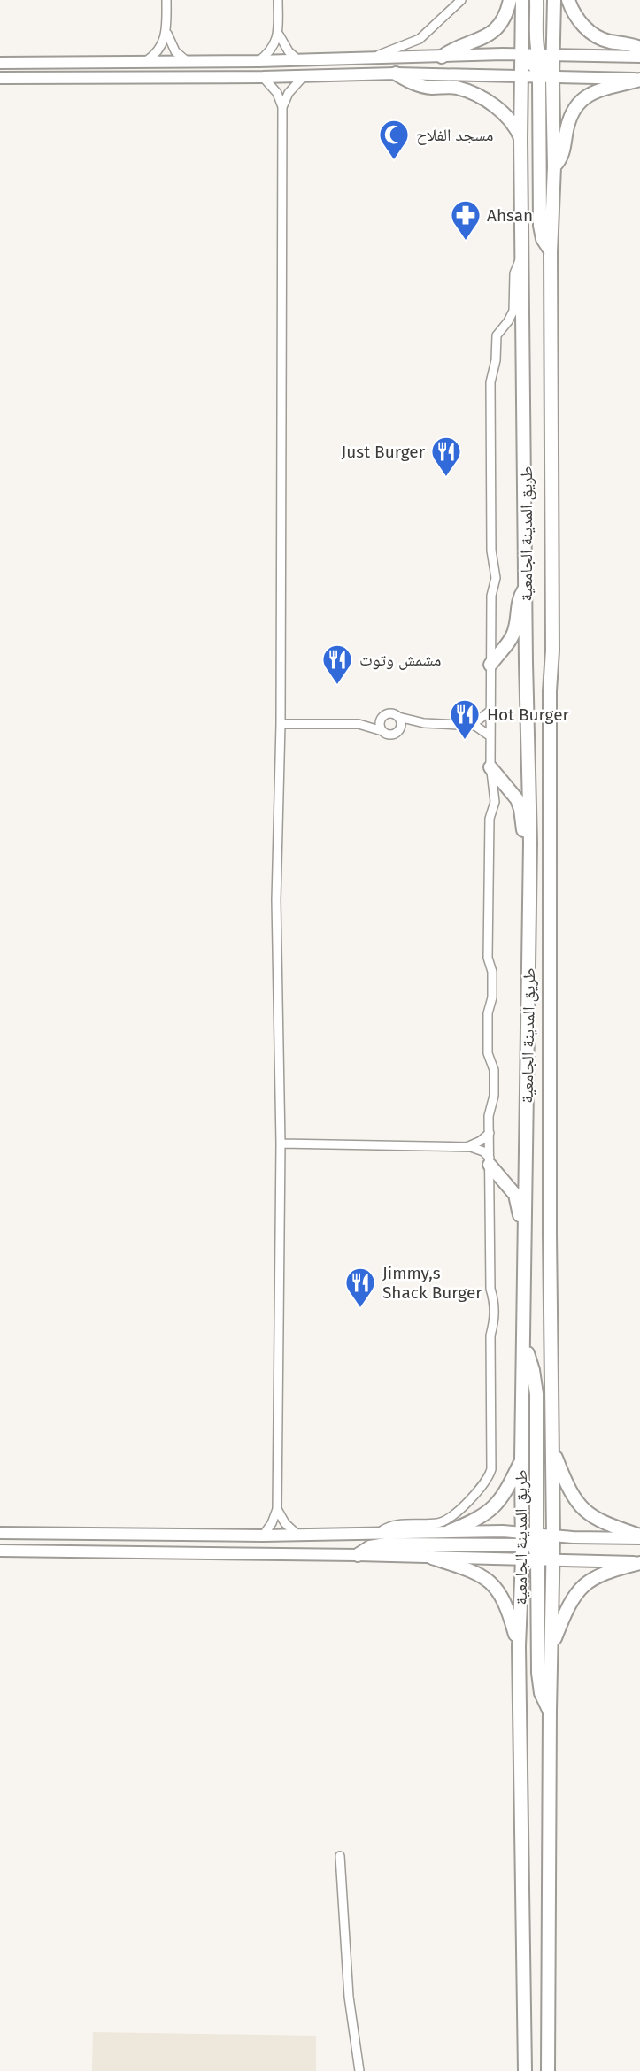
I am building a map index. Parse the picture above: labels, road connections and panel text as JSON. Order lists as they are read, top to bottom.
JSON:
{
  "streets": {
    "main road": ["طريق المدينة الجامعية"]
  },
  "places": {
    "mosque": ["مسجد الفلاح"],
    "pharmacy": ["Ahsan"],
    "restaurant": [
      "Just Burger",
      "مشمش وتوت",
      "Hot Burger",
      "Jimmy,s Shack Burger"
    ]
  }
}
